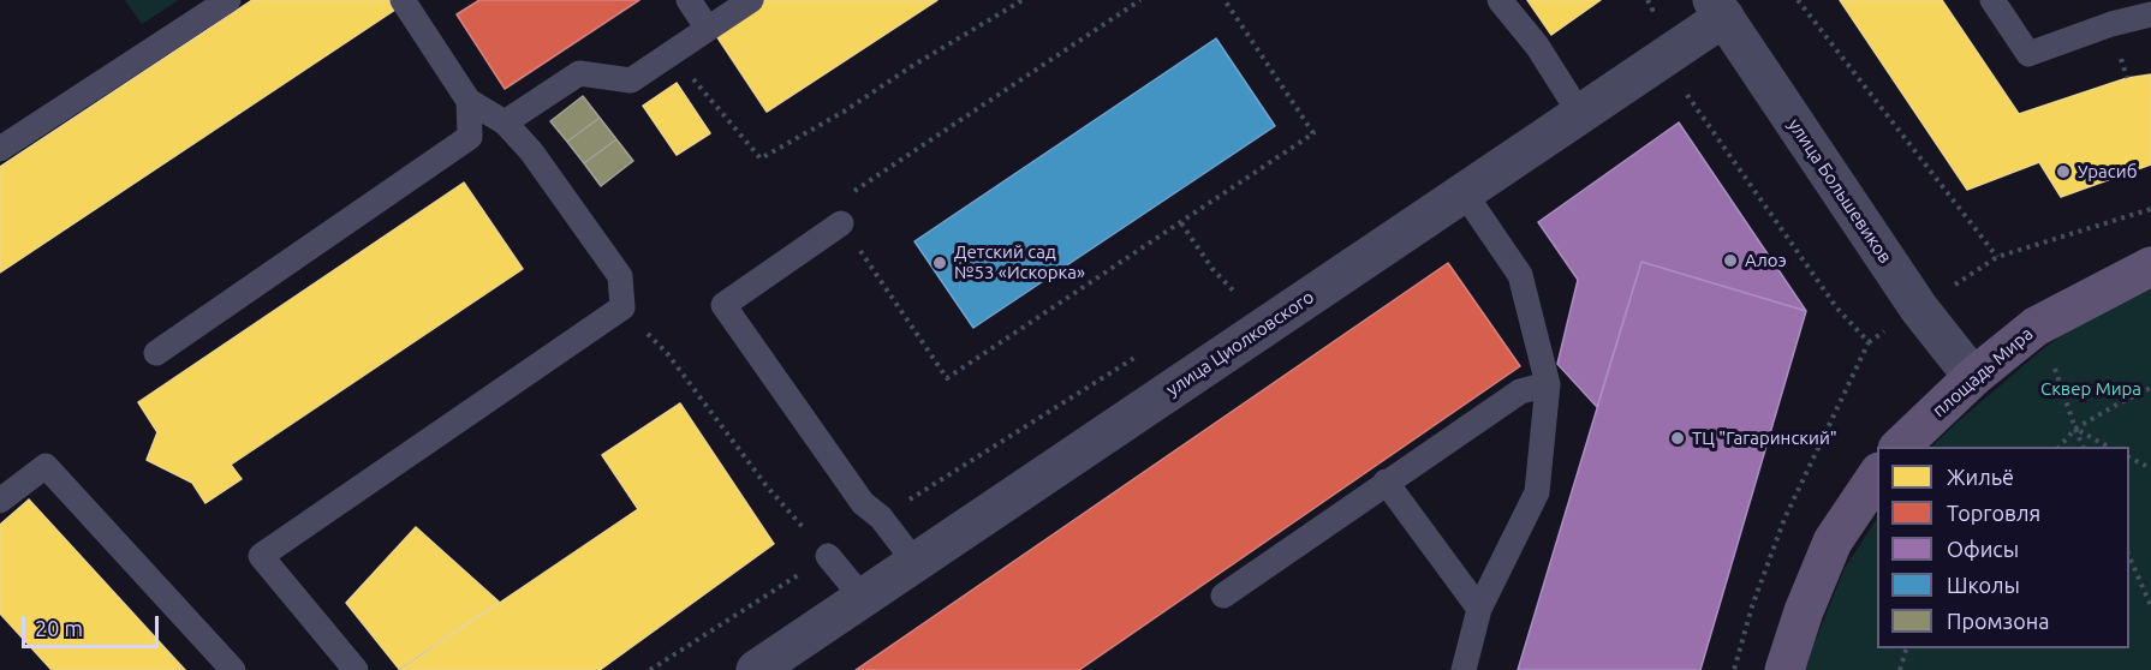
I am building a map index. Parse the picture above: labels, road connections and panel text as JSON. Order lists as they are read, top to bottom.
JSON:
{
  "streets": {
    "main road": ["площадь Мира"],
    "street": ["улица Большевиков", "улица Циолковского"]
  },
  "crossings": [
    ["улица Большевиков", "улица Циолковского"],
    ["улица Большевиков", "площадь Мира"]
  ],
  "parks": ["Сквер Мира"],
  "places": [
    "Урасиб",
    "Алоэ",
    "Детский сад №53 «Искорка»",
    "ТЦ \"Гагаринский\""
  ],
  "legend": [
    "Жильё",
    "Торговля",
    "Офисы",
    "Школы",
    "Промзона"
  ],
  "scale_bar": "20 m"
}
